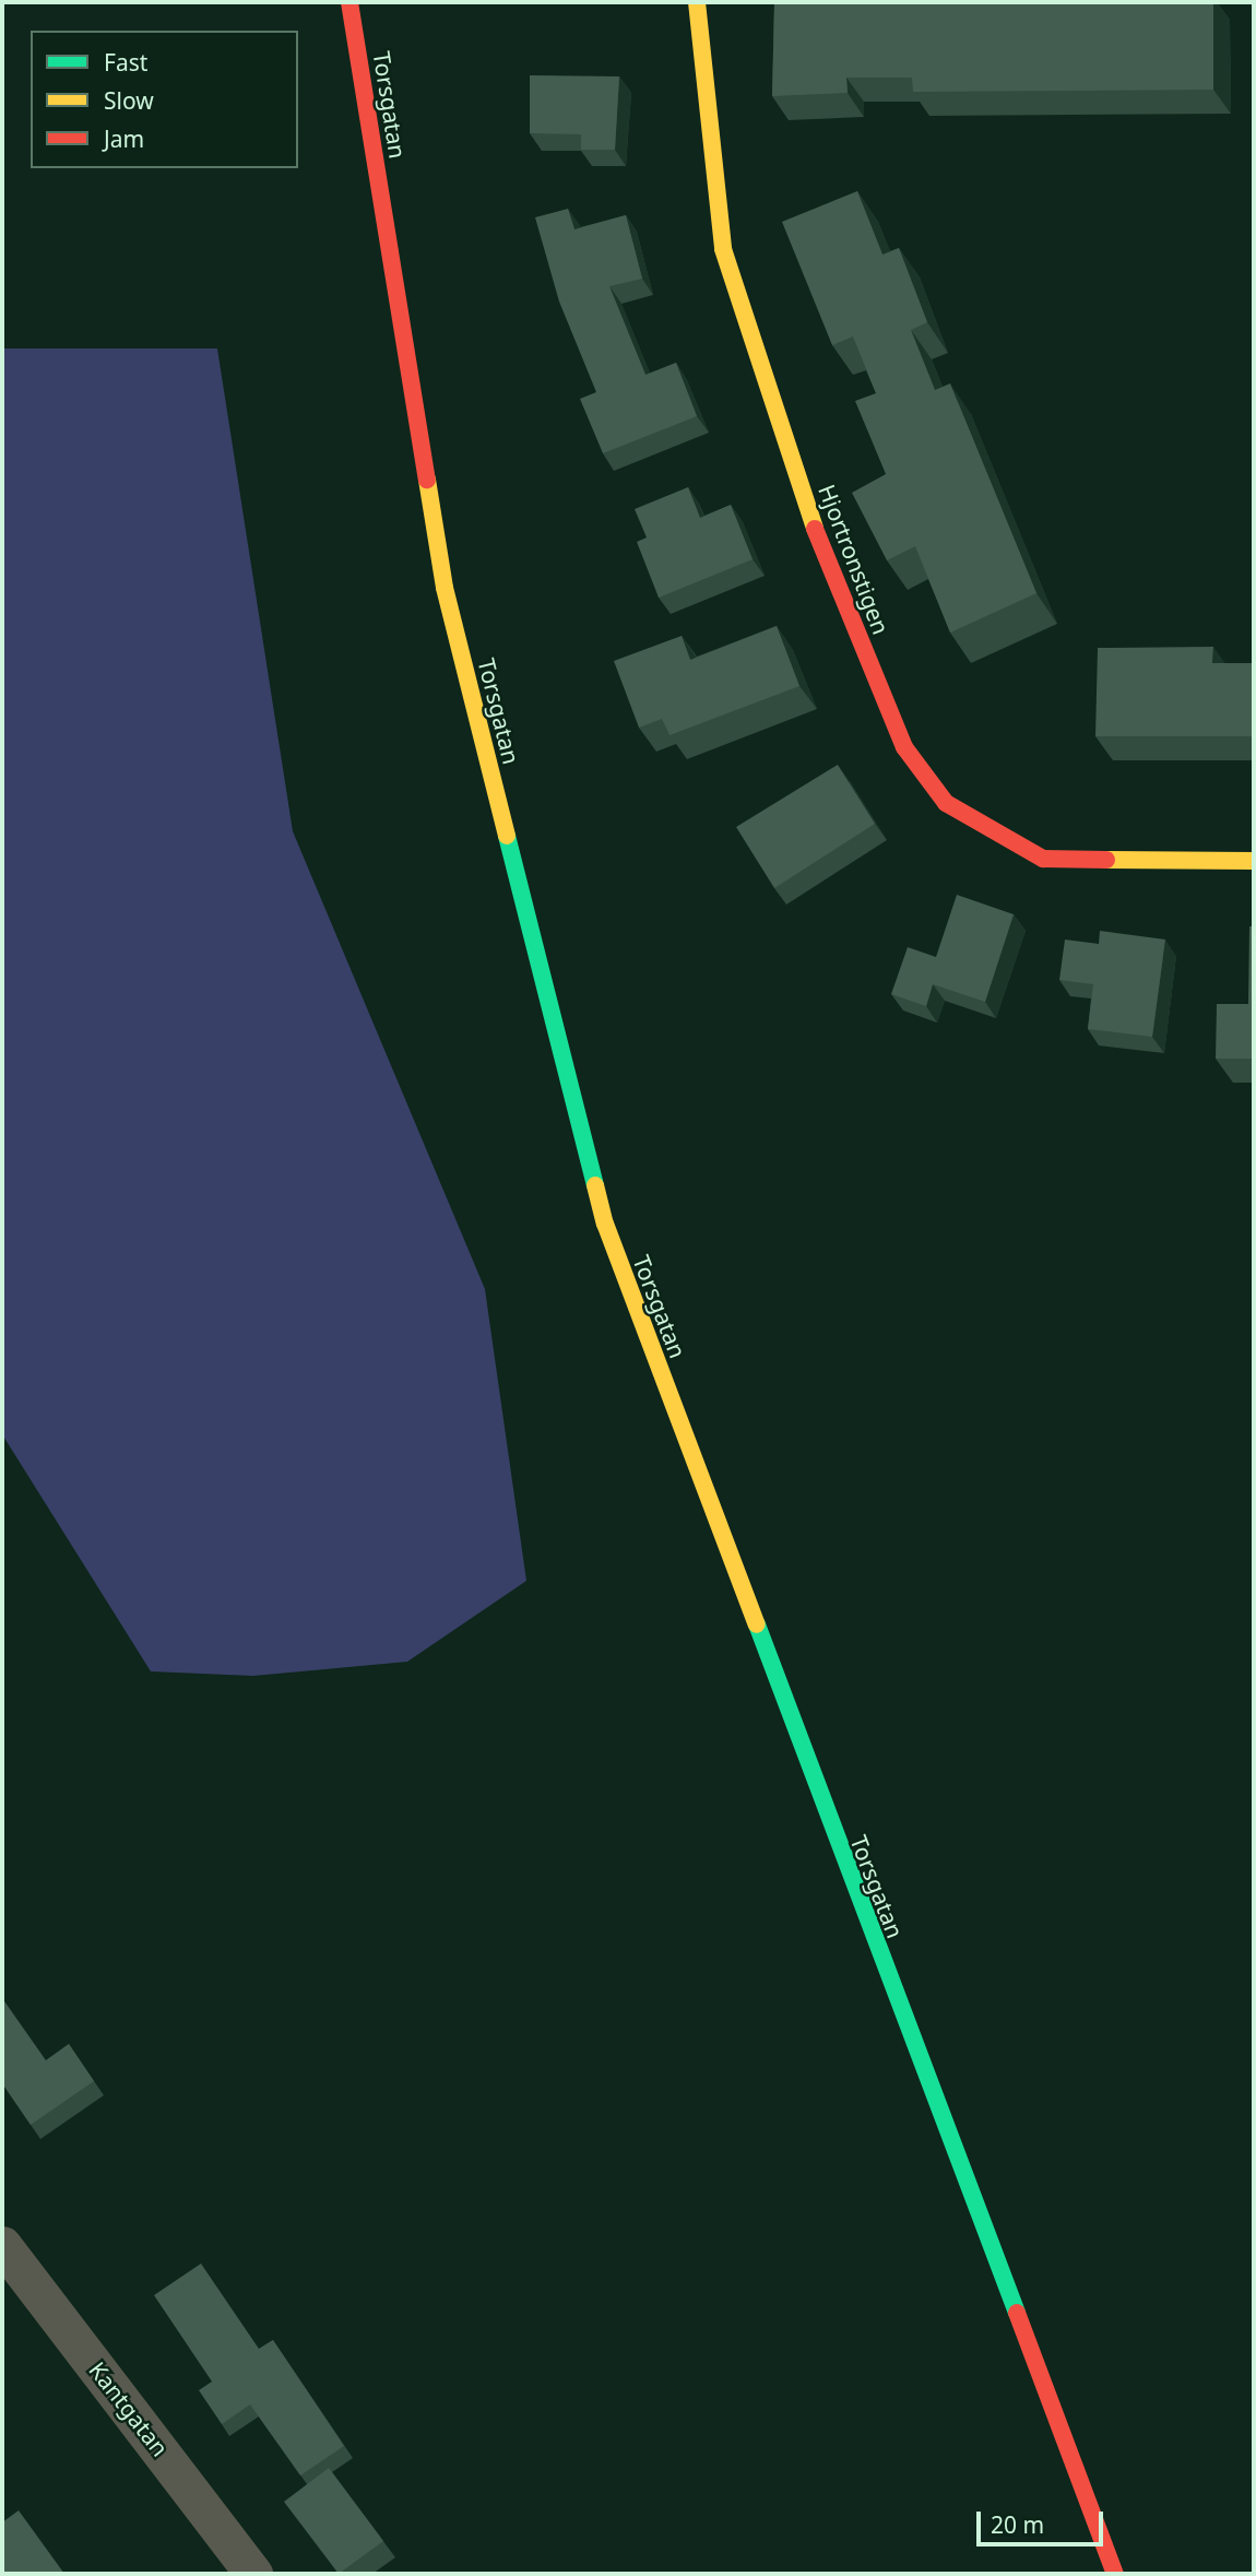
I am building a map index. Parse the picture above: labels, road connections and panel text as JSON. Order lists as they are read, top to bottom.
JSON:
{
  "streets": {
    "main road": ["Torsgatan", "Hjortronstigen"],
    "street": ["Kantgatan"]
  },
  "legend": ["Fast", "Slow", "Jam"],
  "scale_bar": "20 m"
}
